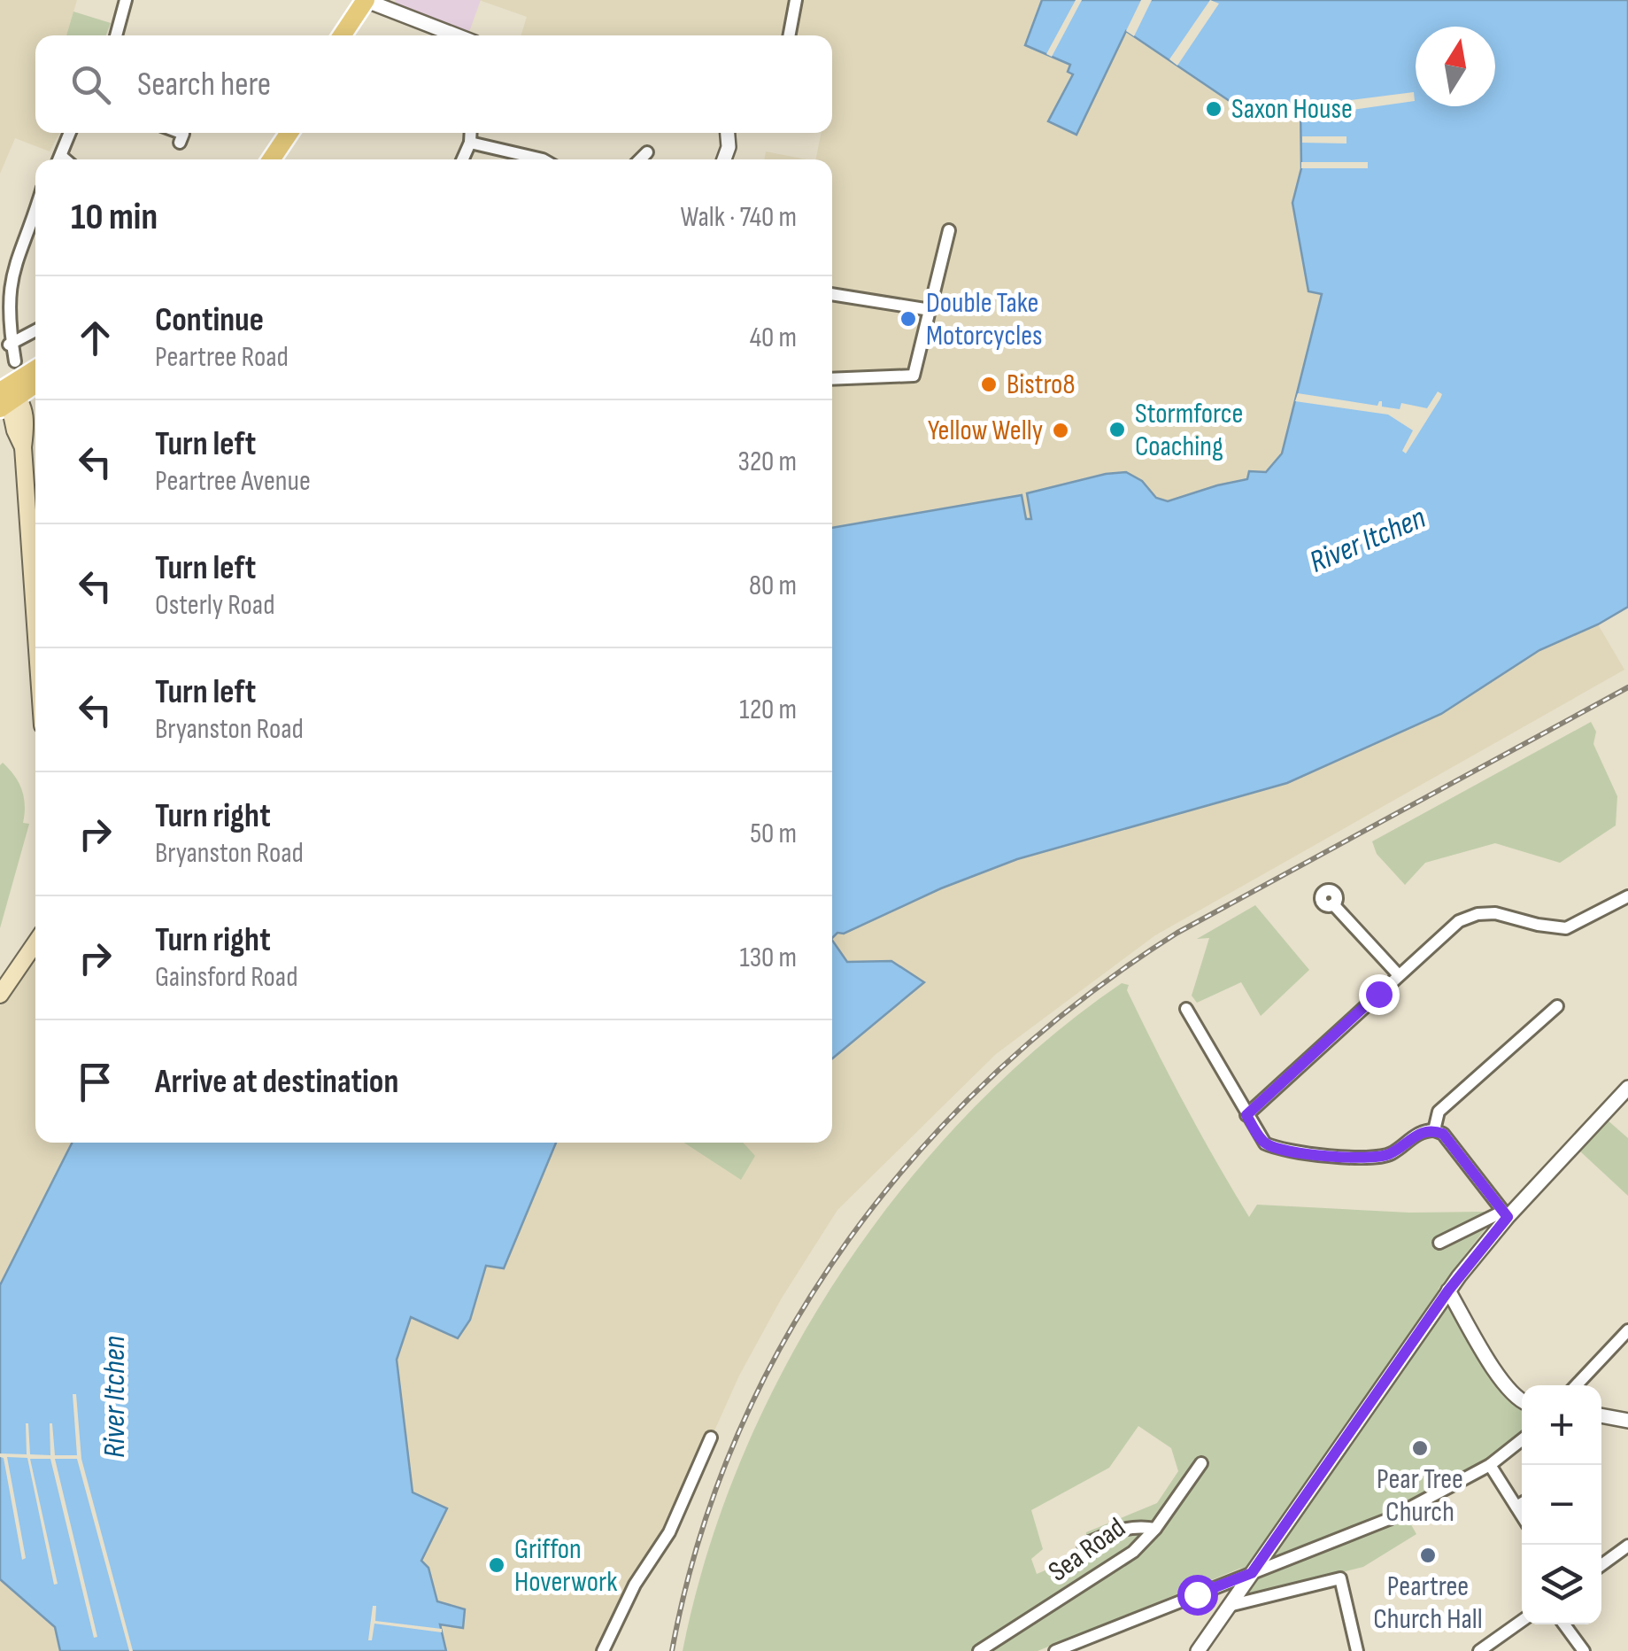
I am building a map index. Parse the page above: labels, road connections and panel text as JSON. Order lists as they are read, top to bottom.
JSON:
{
  "streets": {
    "street": ["Sea Road"]
  },
  "water": ["River Itchen"],
  "places": [
    "Saxon House",
    "Double Take Motorcycles",
    "Bistro8",
    "Stormforce Coaching",
    "Yellow Welly",
    "Pear Tree Church",
    "Peartree Church Hall",
    "Griffon Hoverwork"
  ],
  "north": "top",
  "page": {
    "search": "Search here",
    "heading": ["10 min", "Walk · 740 m"],
    "list": [
      ["Continue", "Peartree Road", "40 m"],
      ["Turn left", "Peartree Avenue", "320 m"],
      ["Turn left", "Osterly Road", "80 m"],
      ["Turn left", "Bryanston Road", "120 m"],
      ["Turn right", "Bryanston Road", "50 m"],
      ["Turn right", "Gainsford Road", "130 m"],
      "Arrive at destination"
    ],
    "map_buttons": ["+", "−"]
  }
}
